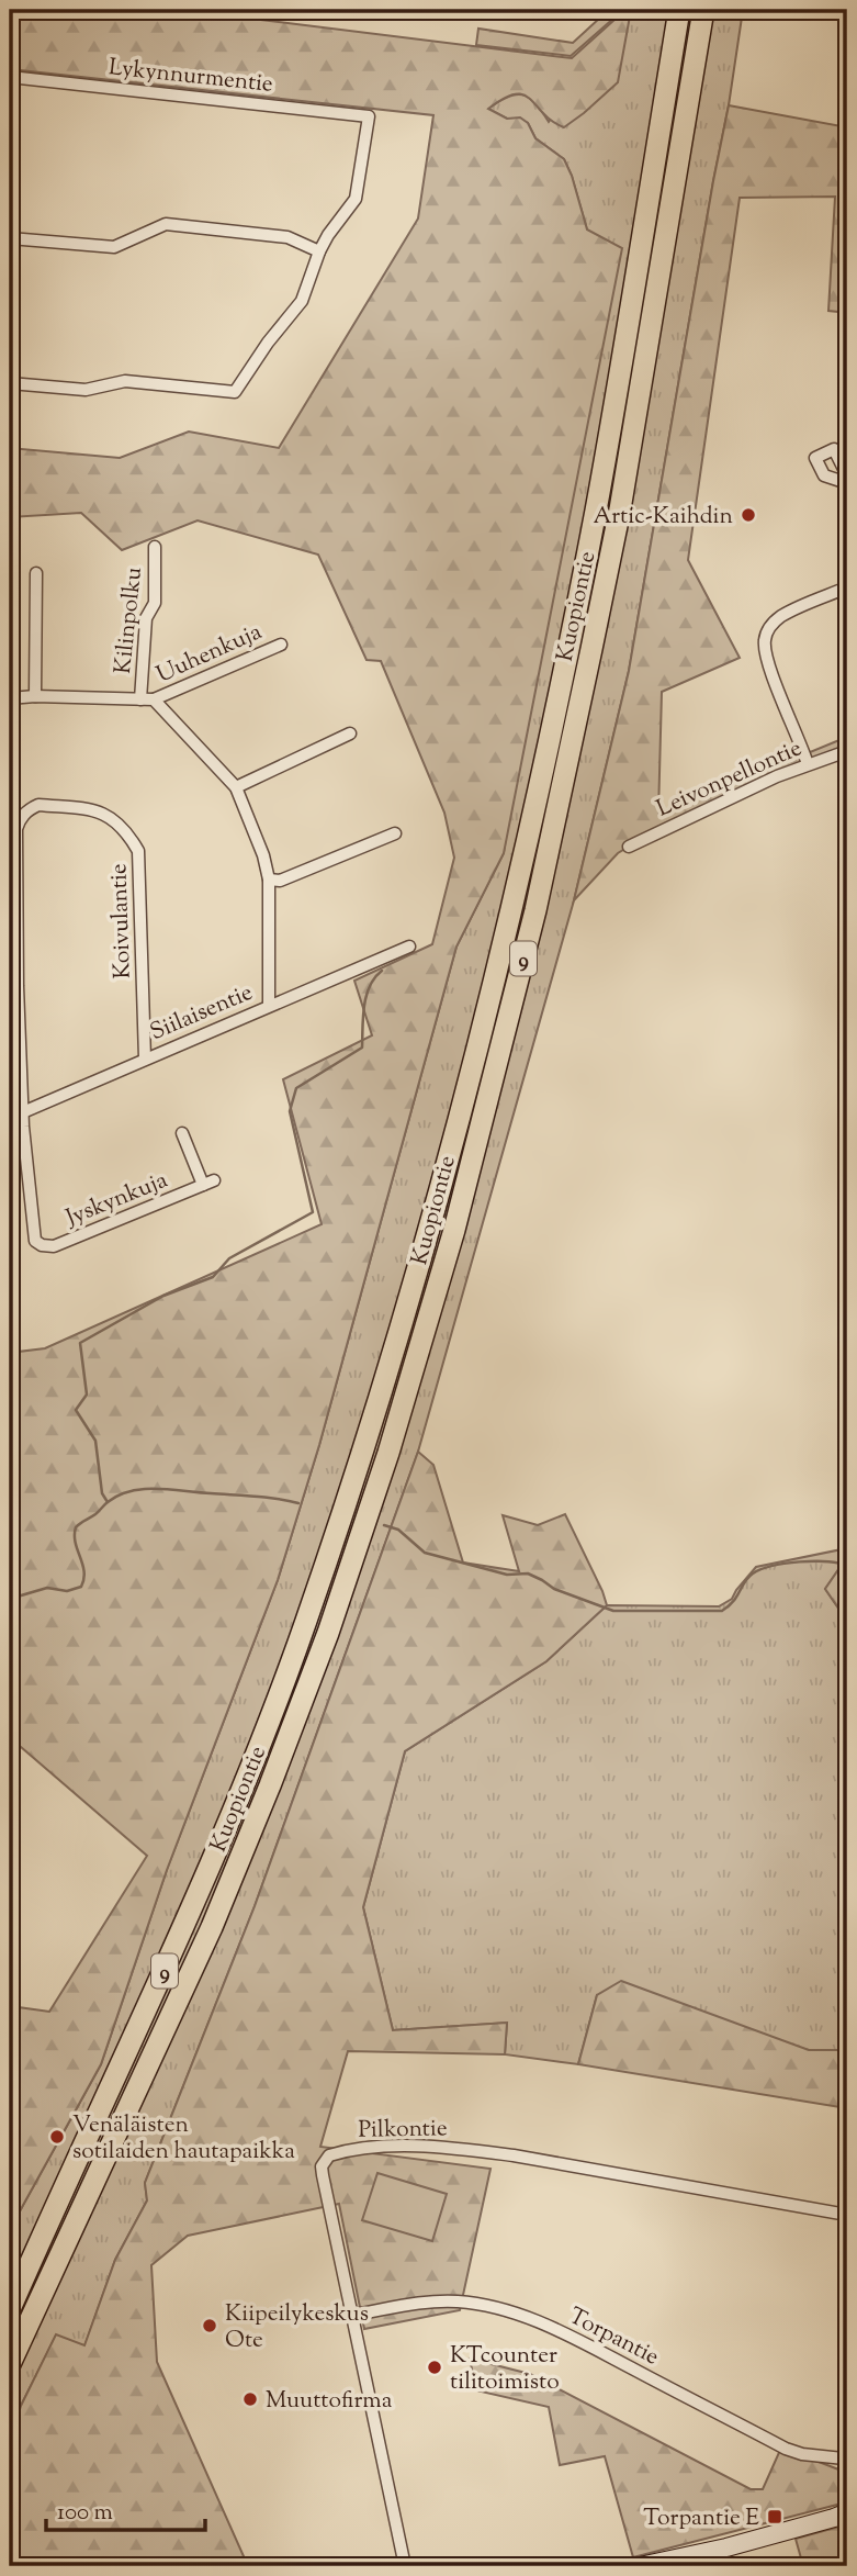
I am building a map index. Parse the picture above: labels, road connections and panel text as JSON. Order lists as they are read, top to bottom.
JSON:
{
  "streets": {
    "highway": ["Kuopiontie", "9"],
    "street": [
      "Lykynnurmentie",
      "Kilinpolku",
      "Uuhenkuja",
      "Leivonpellontie",
      "Koivulantie",
      "Siilaisentie",
      "Jyskynkuja",
      "Pilkontie",
      "Torpantie"
    ]
  },
  "crossings": [
    ["Kilinpolku", "Uuhenkuja"],
    ["Koivulantie", "Siilaisentie"],
    ["Koivulantie", "Jyskynkuja"],
    ["Siilaisentie", "Jyskynkuja"],
    ["Pilkontie", "Torpantie"]
  ],
  "places": {
    "other": [
      "Artic-Kaihdin",
      "Venäläisten sotilaiden hautapaikka",
      "Kiipeilykeskus Ote",
      "KTcounter tilitoimisto",
      "Muuttofirma"
    ],
    "transit": ["Torpantie E"]
  },
  "scale_bar": "100 m"
}
